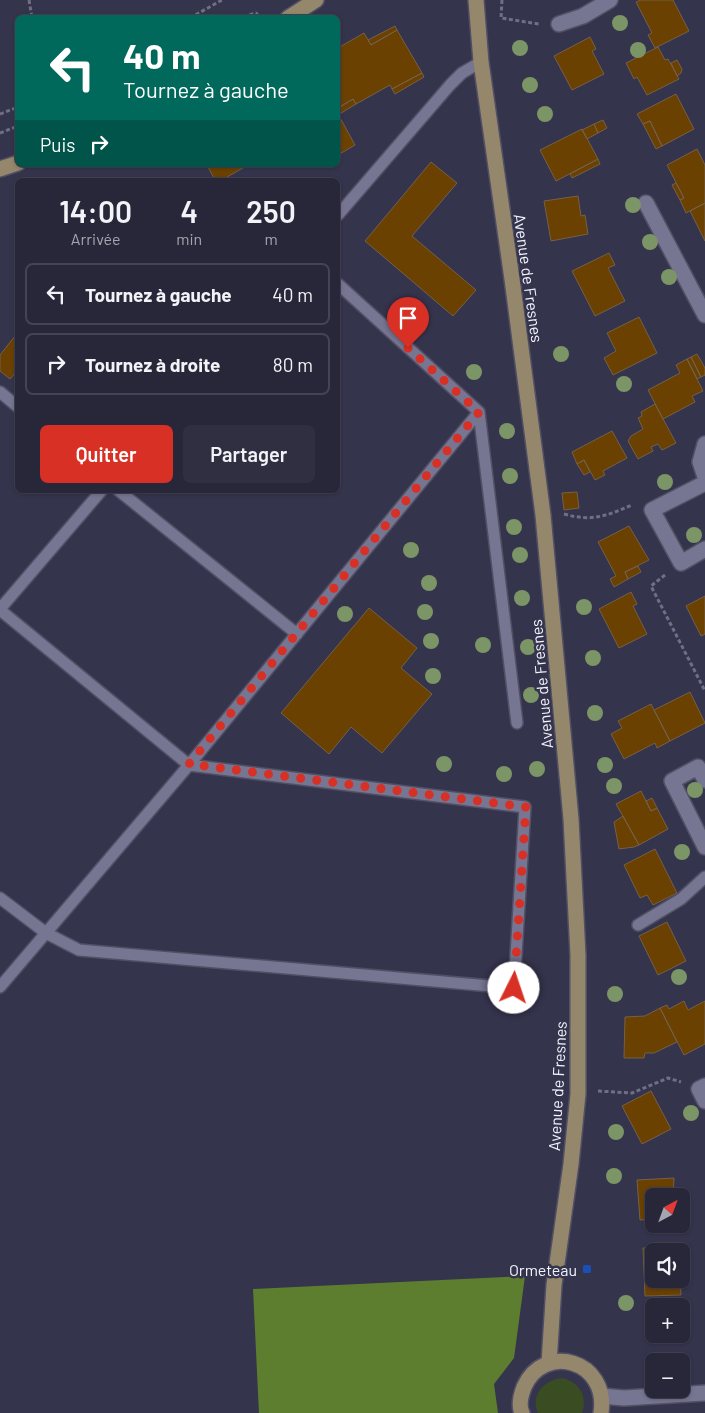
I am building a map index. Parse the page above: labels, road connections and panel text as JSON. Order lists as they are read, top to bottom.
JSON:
{
  "streets": {
    "street": ["Avenue de Fresnes"]
  },
  "places": {
    "transit": ["Ormeteau"]
  },
  "north": "top right",
  "page": {
    "turn": ["40 m", "Tournez à gauche"],
    "then": "Puis",
    "eta": [
      "14:00",
      "Arrivée",
      "4",
      "min",
      "250",
      "m"
    ],
    "list": [
      {
        "name": "Tournez à gauche",
        "value": "40 m"
      },
      {
        "name": "Tournez à droite",
        "value": "80 m"
      }
    ],
    "buttons": ["Quitter", "Partager"],
    "map_buttons": ["+", "−"]
  }
}
